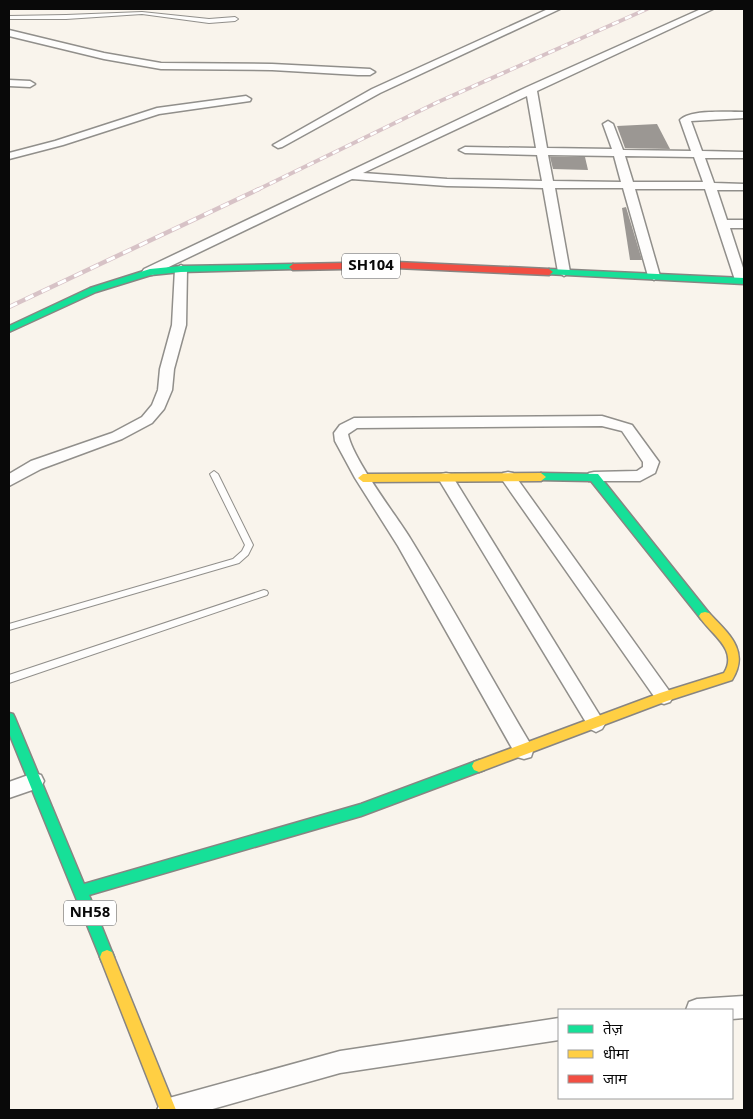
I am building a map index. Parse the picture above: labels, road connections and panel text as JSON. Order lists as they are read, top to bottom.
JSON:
{
  "streets": {
    "main road": ["SH104", "NH58"]
  },
  "legend": ["तेज़", "धीमा", "जाम"]
}
